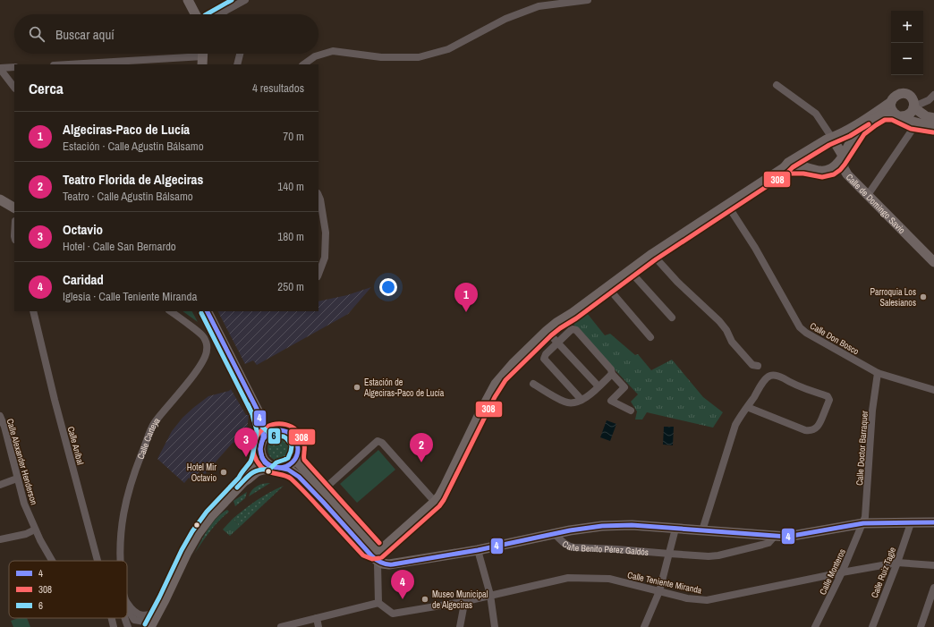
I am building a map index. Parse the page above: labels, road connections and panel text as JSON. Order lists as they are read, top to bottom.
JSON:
{
  "streets": {
    "main road": ["Calle de Domingo Savio", "Calle Benito Pérez Galdós"],
    "street": [
      "Calle Don Bosco",
      "Calle Carteya",
      "Calle Aníbal",
      "Calle Doctor Barraquer",
      "Calle Alexander Henderson",
      "Calle Monteros",
      "Calle Ruiz Tagle",
      "Calle Teniente Miranda"
    ]
  },
  "crossings": [
    ["Calle Don Bosco", "Calle Doctor Barraquer"],
    ["Calle Doctor Barraquer", "Calle Monteros"],
    ["Calle Monteros", "Calle Teniente Miranda"],
    ["Calle Ruiz Tagle", "Calle Teniente Miranda"]
  ],
  "places": [
    "Parroquia Los Salesianos",
    "Estación de Algeciras-Paco de Lucía",
    "Hotel Mir Octavio",
    "Museo Municipal de Algeciras"
  ],
  "lines": ["transit line 6", "transit line 308", "transit line 4"],
  "legend": ["4", "308", "6"],
  "page": {
    "map_buttons": ["+", "−"],
    "search": "Buscar aquí",
    "heading": ["Cerca", "4 resultados"],
    "list": [
      {
        "mark": "1",
        "name": "Algeciras-Paco de Lucía",
        "note": "Estación · Calle Agustin Bálsamo",
        "value": "70 m"
      },
      {
        "mark": "2",
        "name": "Teatro Florida de Algeciras",
        "note": "Teatro · Calle Agustin Bálsamo",
        "value": "140 m"
      },
      {
        "mark": "3",
        "name": "Octavio",
        "note": "Hotel · Calle San Bernardo",
        "value": "180 m"
      },
      {
        "mark": "4",
        "name": "Caridad",
        "note": "Iglesia · Calle Teniente Miranda",
        "value": "250 m"
      }
    ],
    "pins": [
      "1",
      "3",
      "2",
      "4"
    ]
  }
}
